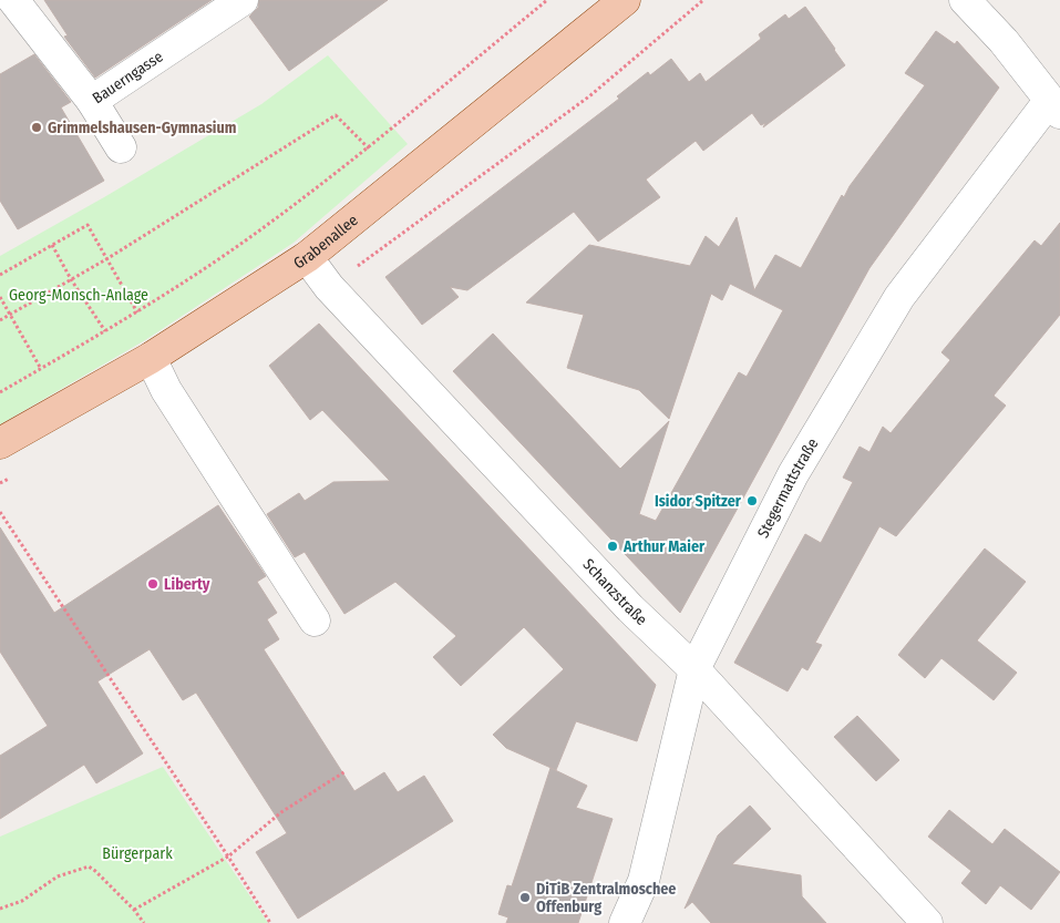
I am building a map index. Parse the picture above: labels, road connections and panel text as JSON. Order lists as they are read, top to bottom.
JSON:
{
  "streets": {
    "main road": ["Grabenallee"],
    "street": ["Bauerngasse", "Stegermattstraße", "Schanzstraße"]
  },
  "crossings": [
    ["Grabenallee", "Schanzstraße"],
    ["Stegermattstraße", "Schanzstraße"]
  ],
  "parks": ["Georg-Monsch-Anlage", "Bürgerpark"],
  "places": [
    "Grimmelshausen-Gymnasium",
    "Isidor Spitzer",
    "Arthur Maier",
    "Liberty",
    "DiTiB Zentralmoschee Offenburg"
  ]
}
